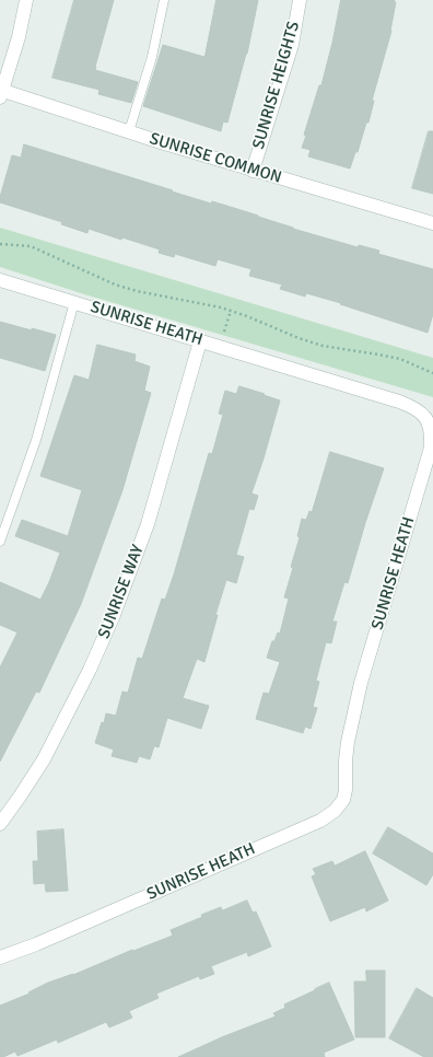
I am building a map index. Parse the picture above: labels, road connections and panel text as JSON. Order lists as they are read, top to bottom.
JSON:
{
  "streets": {
    "street": [
      "SUNRISE HEIGHTS",
      "SUNRISE COMMON",
      "SUNRISE HEATH",
      "SUNRISE WAY"
    ]
  },
  "crossings": [
    ["SUNRISE HEIGHTS", "SUNRISE COMMON"],
    ["SUNRISE HEATH", "SUNRISE WAY"]
  ]
}
